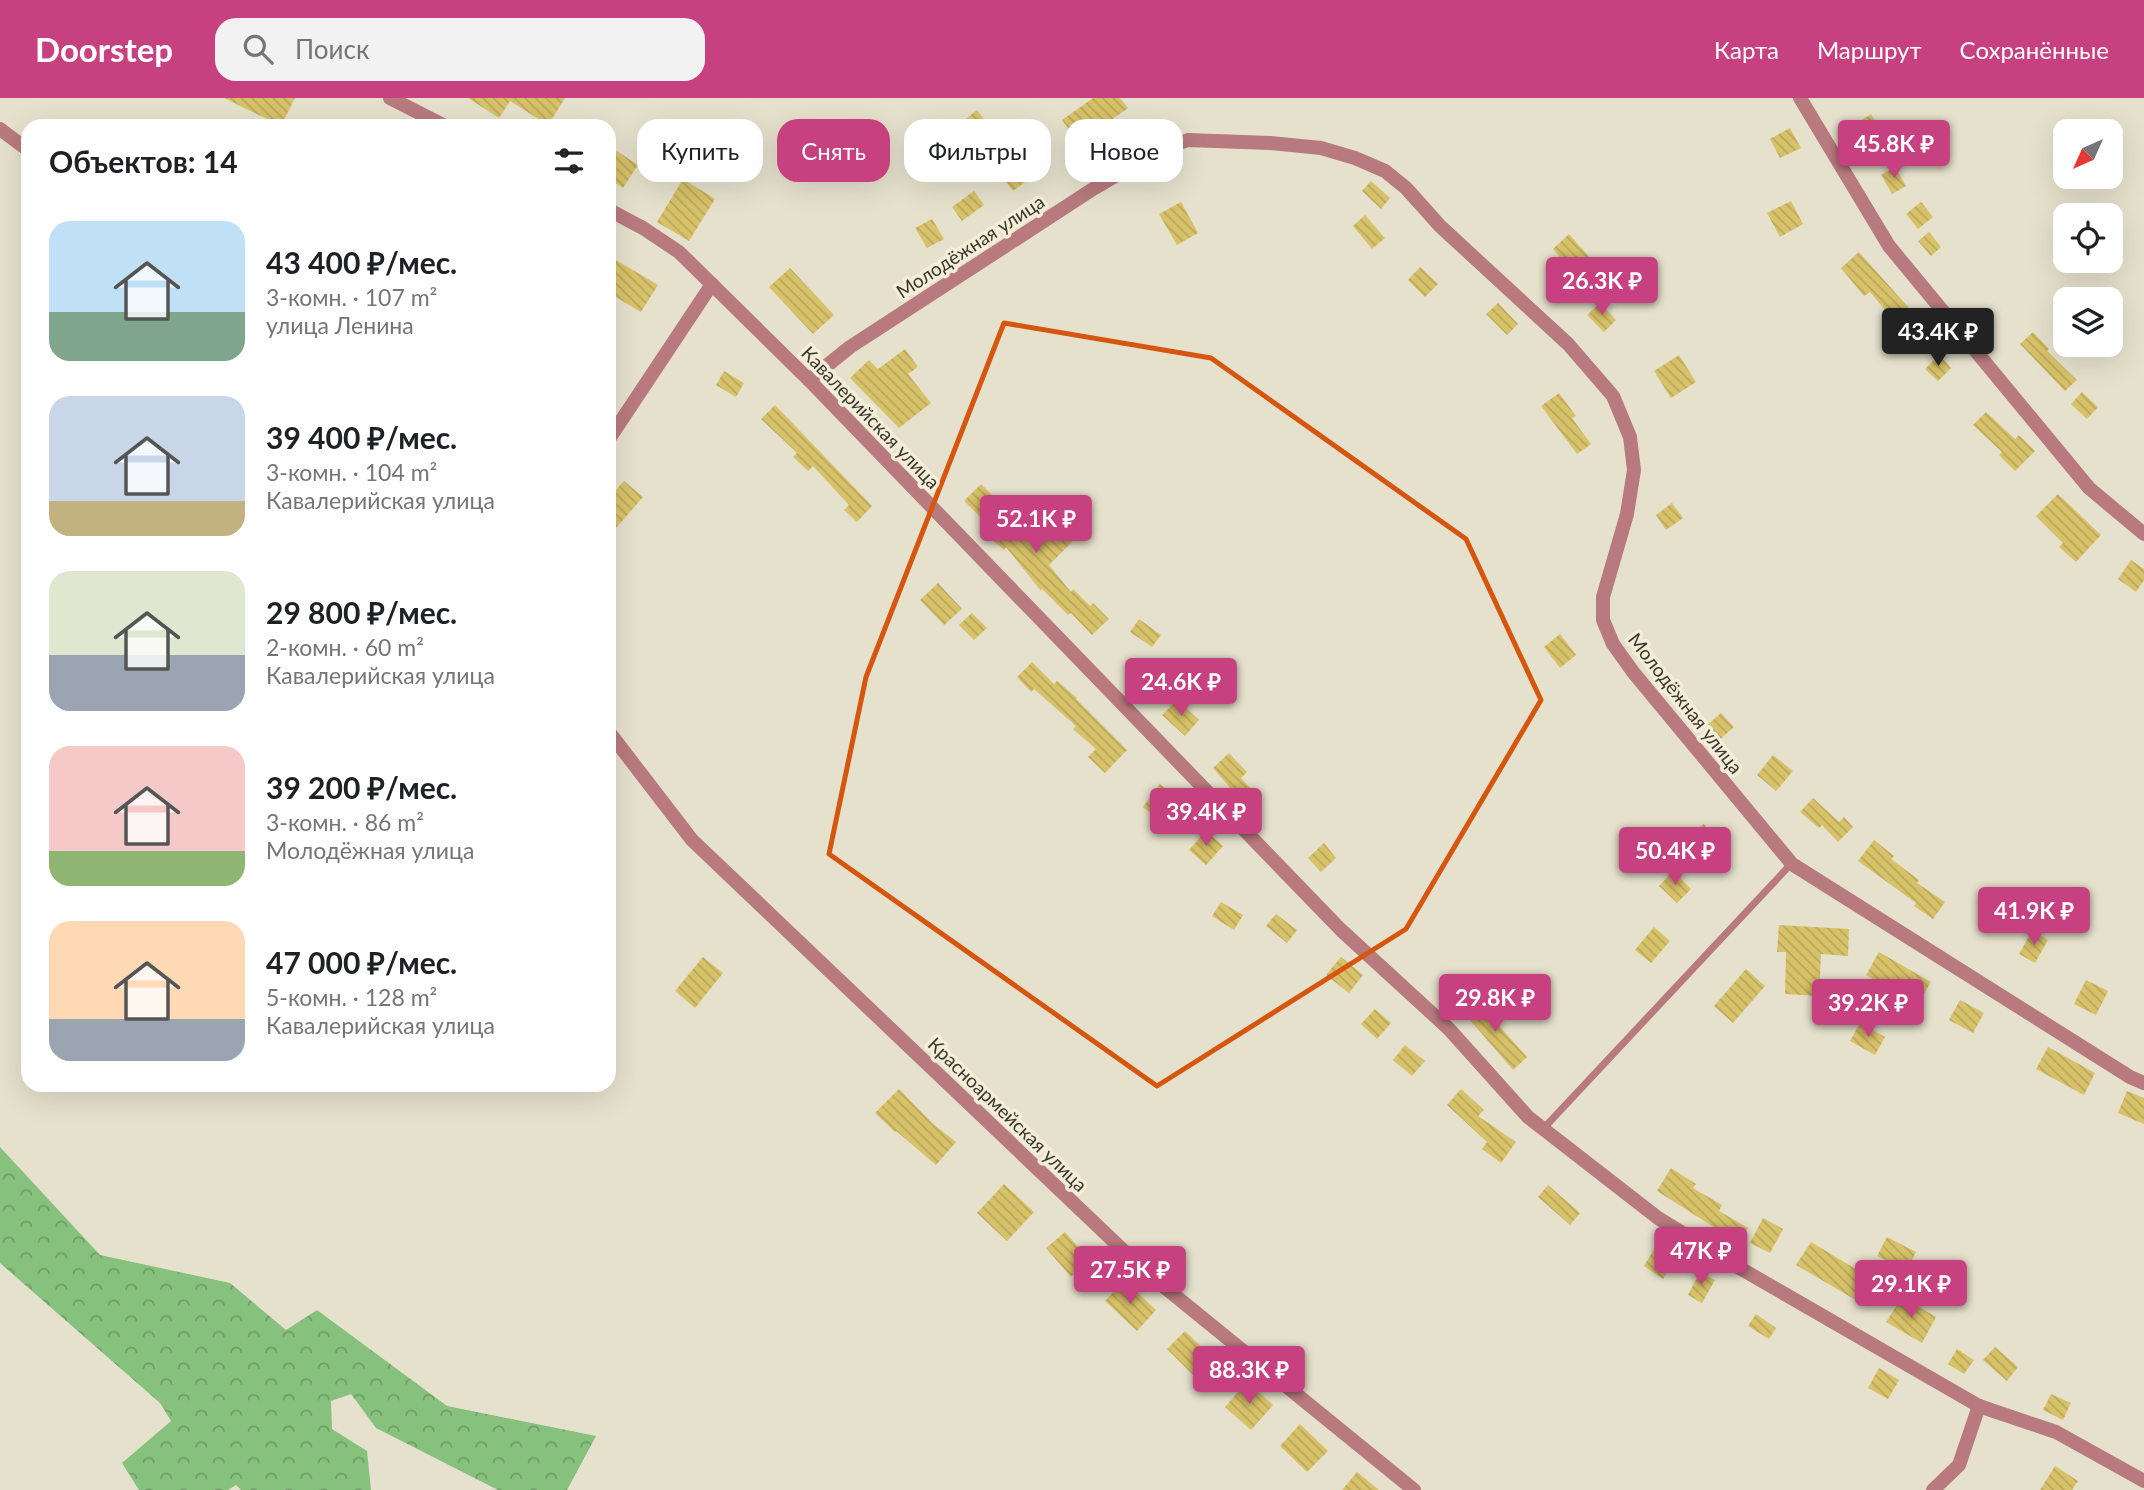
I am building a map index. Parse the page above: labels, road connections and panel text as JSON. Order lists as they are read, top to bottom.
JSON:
{
  "streets": {
    "street": ["Молодёжная улица", "Кавалерийская улица", "Красноармейская улица"]
  },
  "crossings": [
    ["Молодёжная улица", "Кавалерийская улица"]
  ],
  "north": "bottom left",
  "page": {
    "header": "Doorstep",
    "search": "Поиск",
    "nav": ["Карта", "Маршрут", "Сохранённые"],
    "chip": [
      "Купить",
      "Снять",
      "Фильтры",
      "Новое"
    ],
    "heading": "Объектов: 14",
    "price": [
      "45.8K ₽",
      "26.3K ₽",
      "43.4K ₽",
      "52.1K ₽",
      "24.6K ₽",
      "39.4K ₽",
      "50.4K ₽",
      "41.9K ₽",
      "29.8K ₽",
      "39.2K ₽",
      "47K ₽",
      "27.5K ₽",
      "29.1K ₽",
      "88.3K ₽"
    ],
    "list": [
      {
        "name": "43 400 ₽/мес.",
        "note": "3-комн. · 107 m² · улица Ленина"
      },
      {
        "name": "39 400 ₽/мес.",
        "note": "3-комн. · 104 m² · Кавалерийская улица"
      },
      {
        "name": "29 800 ₽/мес.",
        "note": "2-комн. · 60 m² · Кавалерийская улица"
      },
      {
        "name": "39 200 ₽/мес.",
        "note": "3-комн. · 86 m² · Молодёжная улица"
      },
      {
        "name": "47 000 ₽/мес.",
        "note": "5-комн. · 128 m² · Кавалерийская улица"
      }
    ]
  }
}
